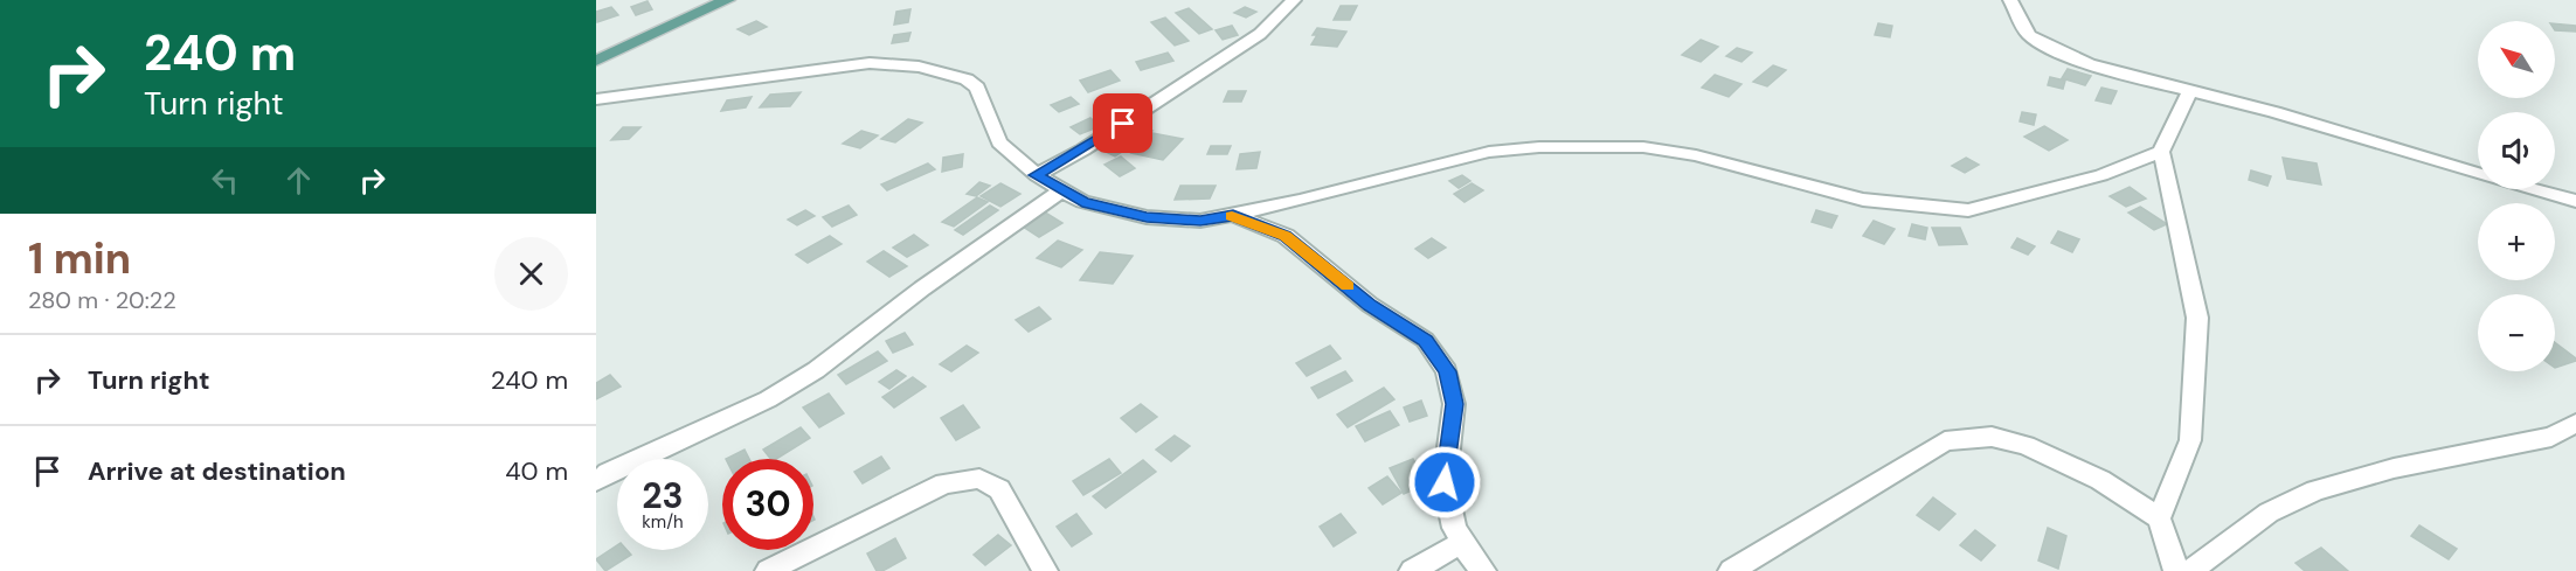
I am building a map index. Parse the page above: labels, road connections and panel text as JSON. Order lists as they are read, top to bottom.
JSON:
{
  "north": "top left",
  "page": {
    "turn": ["240 m", "Turn right"],
    "map_buttons": ["+", "−"],
    "heading": ["1 min", "280 m · 20:22"],
    "list": [
      {
        "name": "Turn right",
        "value": "240 m"
      },
      {
        "name": "Arrive at destination",
        "value": "40 m"
      }
    ],
    "speed": "23 km/h",
    "limit": "30"
  }
}
